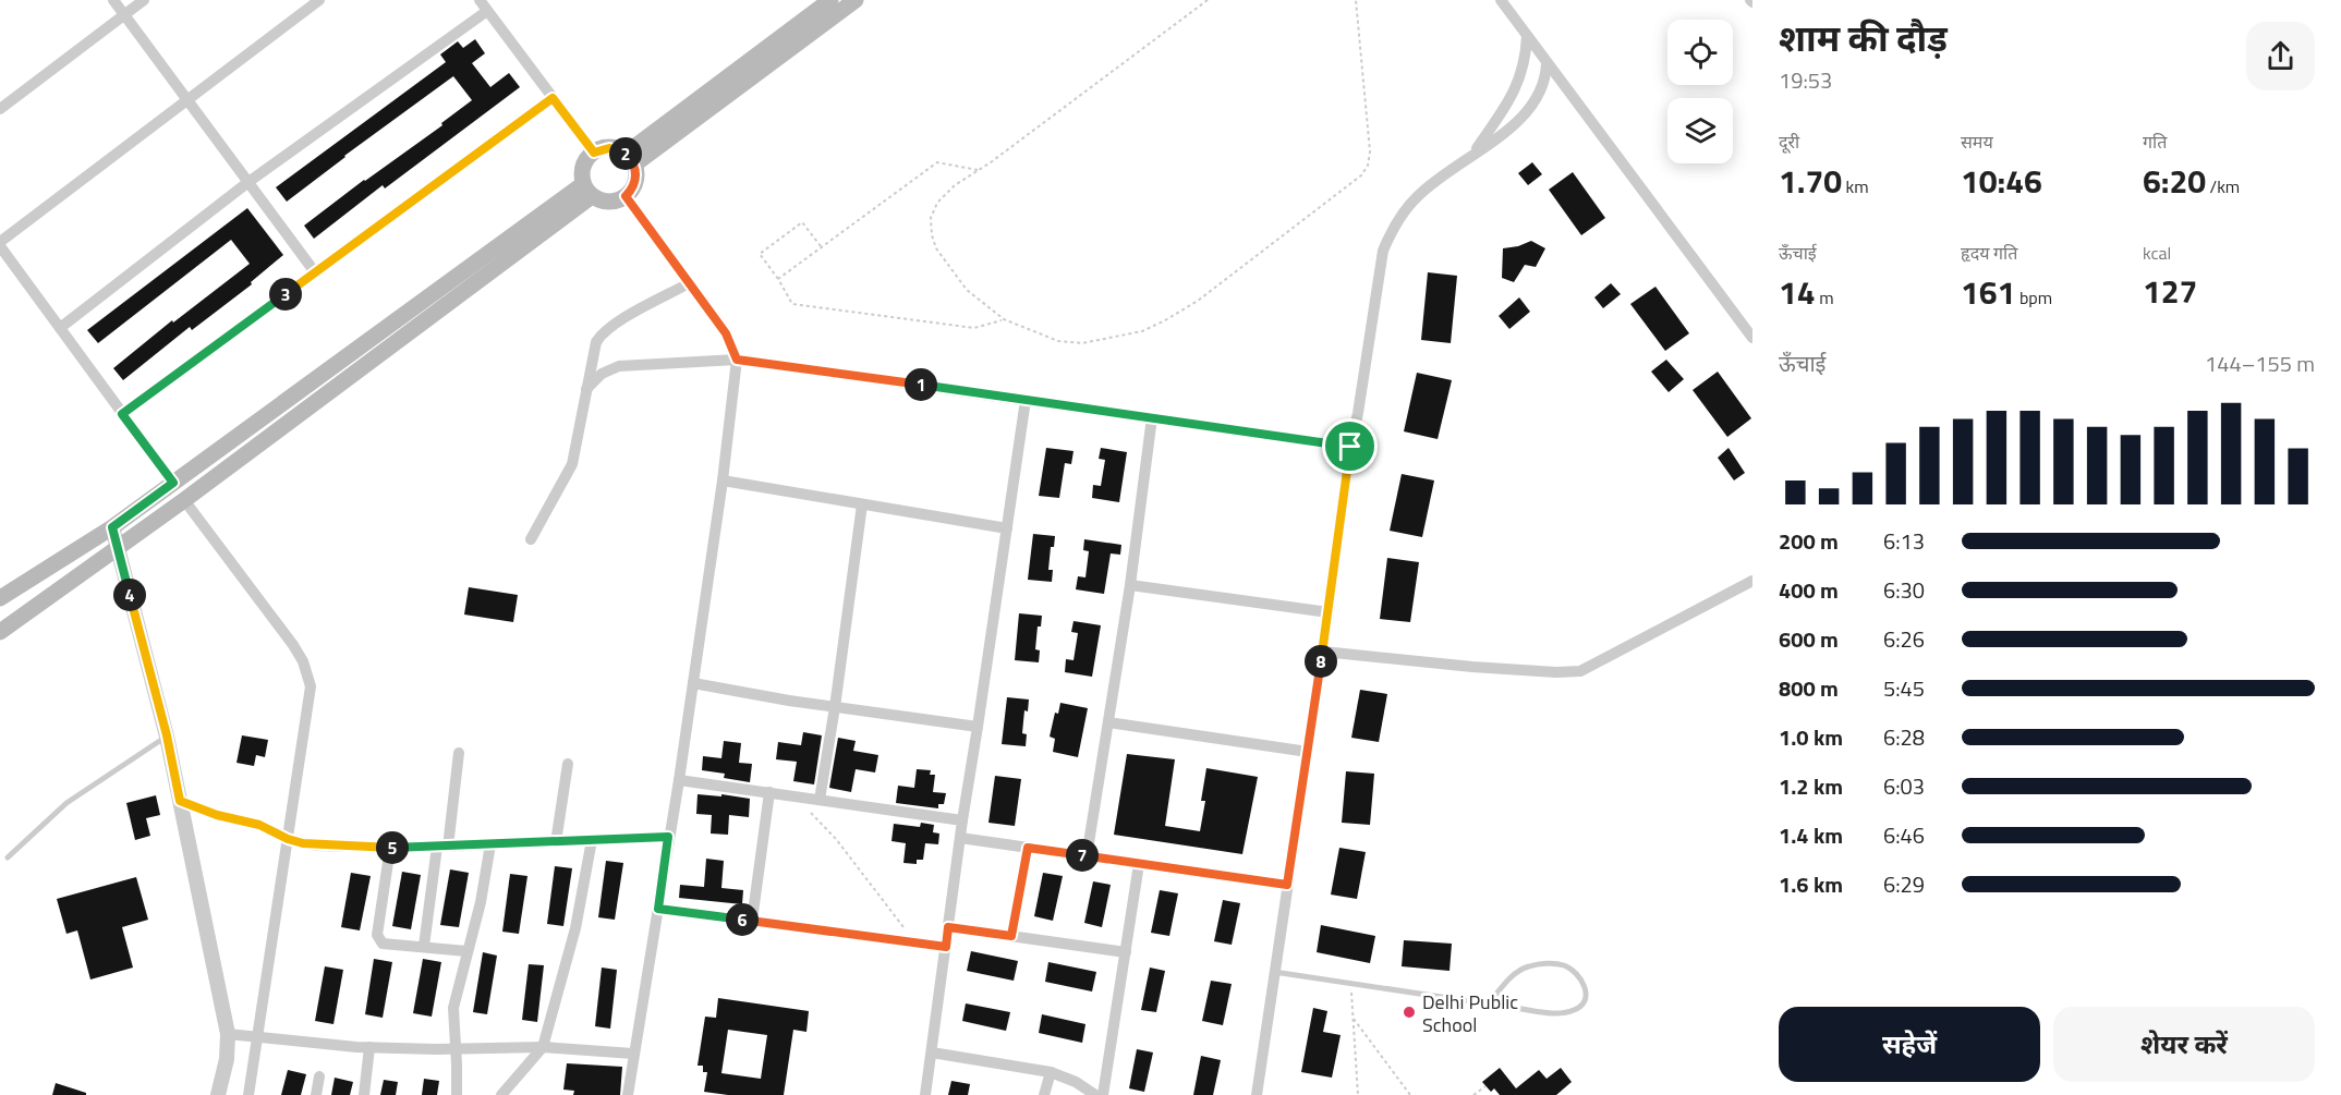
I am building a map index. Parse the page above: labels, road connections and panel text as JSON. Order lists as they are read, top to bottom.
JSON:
{
  "places": ["Delhi Public School"],
  "page": {
    "heading": ["शाम की दौड़", "19:53"],
    "stats": [
      ["दूरी", "1.70 km"],
      ["समय", "10:46"],
      ["गति", "6:20 /km"],
      ["ऊँचाई", "14 m"],
      ["हृदय गति", "161 bpm"],
      ["kcal", "127"]
    ],
    "pins": [
      "2",
      "3",
      "1",
      "4",
      "8",
      "5",
      "7",
      "6"
    ],
    "chart": ["ऊँचाई", "144–155 m"],
    "list": [
      {
        "name": "200 m",
        "note": "6:13"
      },
      {
        "name": "400 m",
        "note": "6:30"
      },
      {
        "name": "600 m",
        "note": "6:26"
      },
      {
        "name": "800 m",
        "note": "5:45"
      },
      {
        "name": "1.0 km",
        "note": "6:28"
      },
      {
        "name": "1.2 km",
        "note": "6:03"
      },
      {
        "name": "1.4 km",
        "note": "6:46"
      },
      {
        "name": "1.6 km",
        "note": "6:29"
      }
    ],
    "buttons": ["सहेजें", "शेयर करें"]
  }
}
